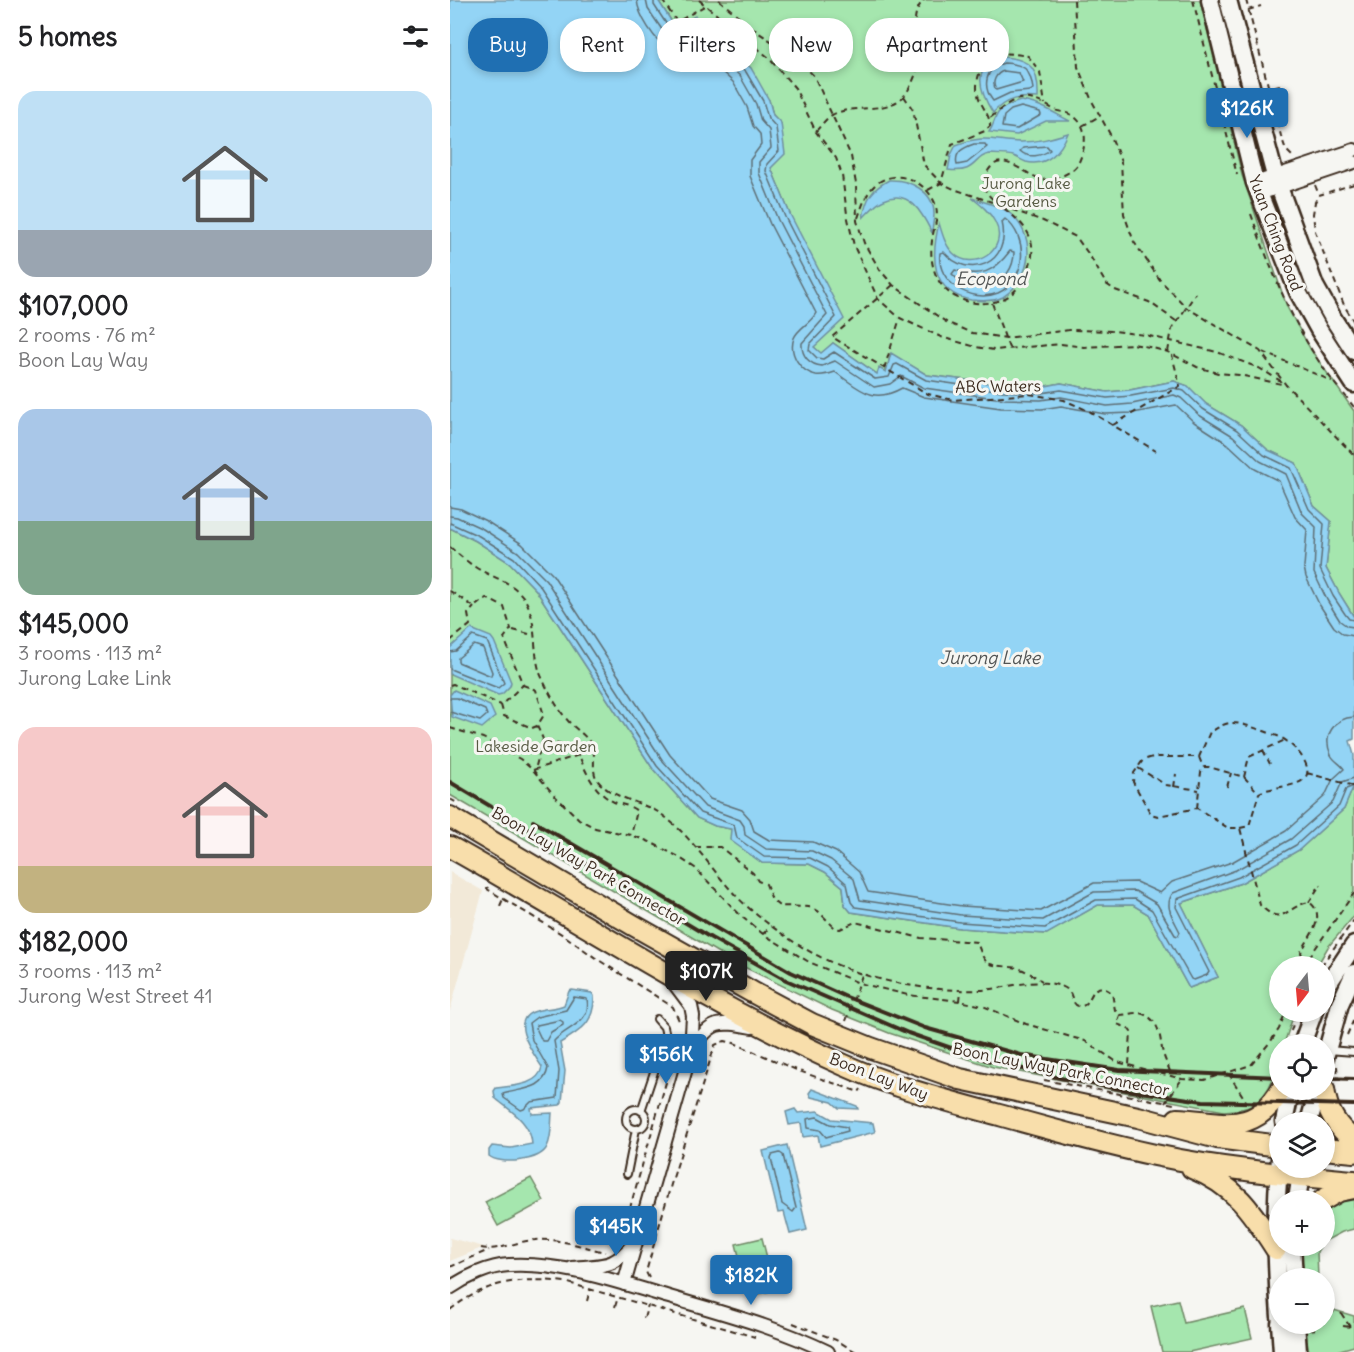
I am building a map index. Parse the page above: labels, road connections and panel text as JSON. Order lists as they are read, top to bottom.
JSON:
{
  "streets": {
    "main road": ["Boon Lay Way"],
    "street": ["Yuan Ching Road"],
    "path": ["ABC Waters", "Boon Lay Way Park Connector"]
  },
  "water": ["Ecopond", "Jurong Lake"],
  "parks": ["Jurong Lake Gardens", "Lakeside Garden"],
  "north": "bottom",
  "page": {
    "heading": "5 homes",
    "chip": [
      "Buy",
      "Rent",
      "Filters",
      "New",
      "Apartment"
    ],
    "list": [
      {
        "name": "$107,000",
        "note": "2 rooms · 76 m² · Boon Lay Way"
      },
      {
        "name": "$145,000",
        "note": "3 rooms · 113 m² · Jurong Lake Link"
      },
      {
        "name": "$182,000",
        "note": "3 rooms · 113 m² · Jurong West Street 41"
      }
    ],
    "price": [
      "$126K",
      "$107K",
      "$156K",
      "$145K",
      "$182K"
    ],
    "map_buttons": ["+", "−"]
  }
}
